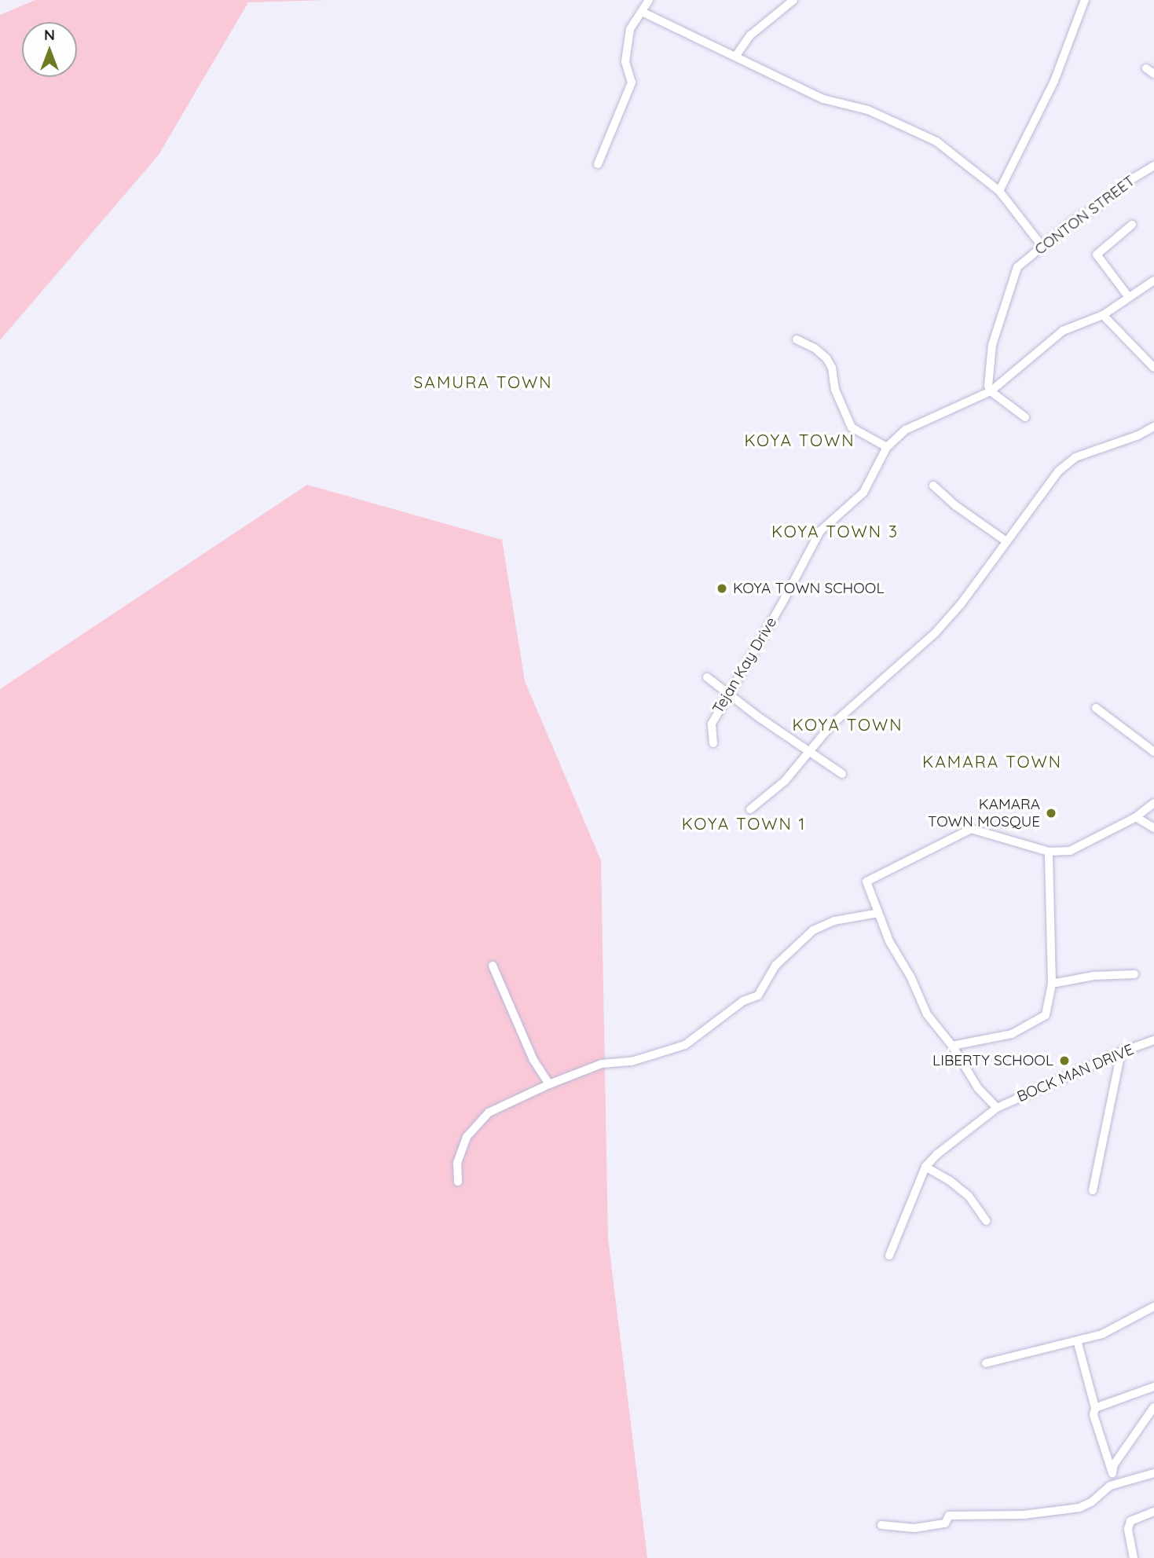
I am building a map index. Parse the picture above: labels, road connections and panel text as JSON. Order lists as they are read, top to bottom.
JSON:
{
  "streets": {
    "street": ["CONTON STREET", "Tejan Kay Drive", "BOCK MAN DRIVE"]
  },
  "crossings": [
    ["CONTON STREET", "Tejan Kay Drive"]
  ],
  "districts": [
    "SAMURA TOWN",
    "KOYA TOWN",
    "KOYA TOWN 3",
    "KOYA TOWN",
    "KAMARA TOWN",
    "KOYA TOWN 1"
  ],
  "places": ["KOYA TOWN SCHOOL", "KAMARA TOWN MOSQUE", "LIBERTY SCHOOL"],
  "north": "top"
}
